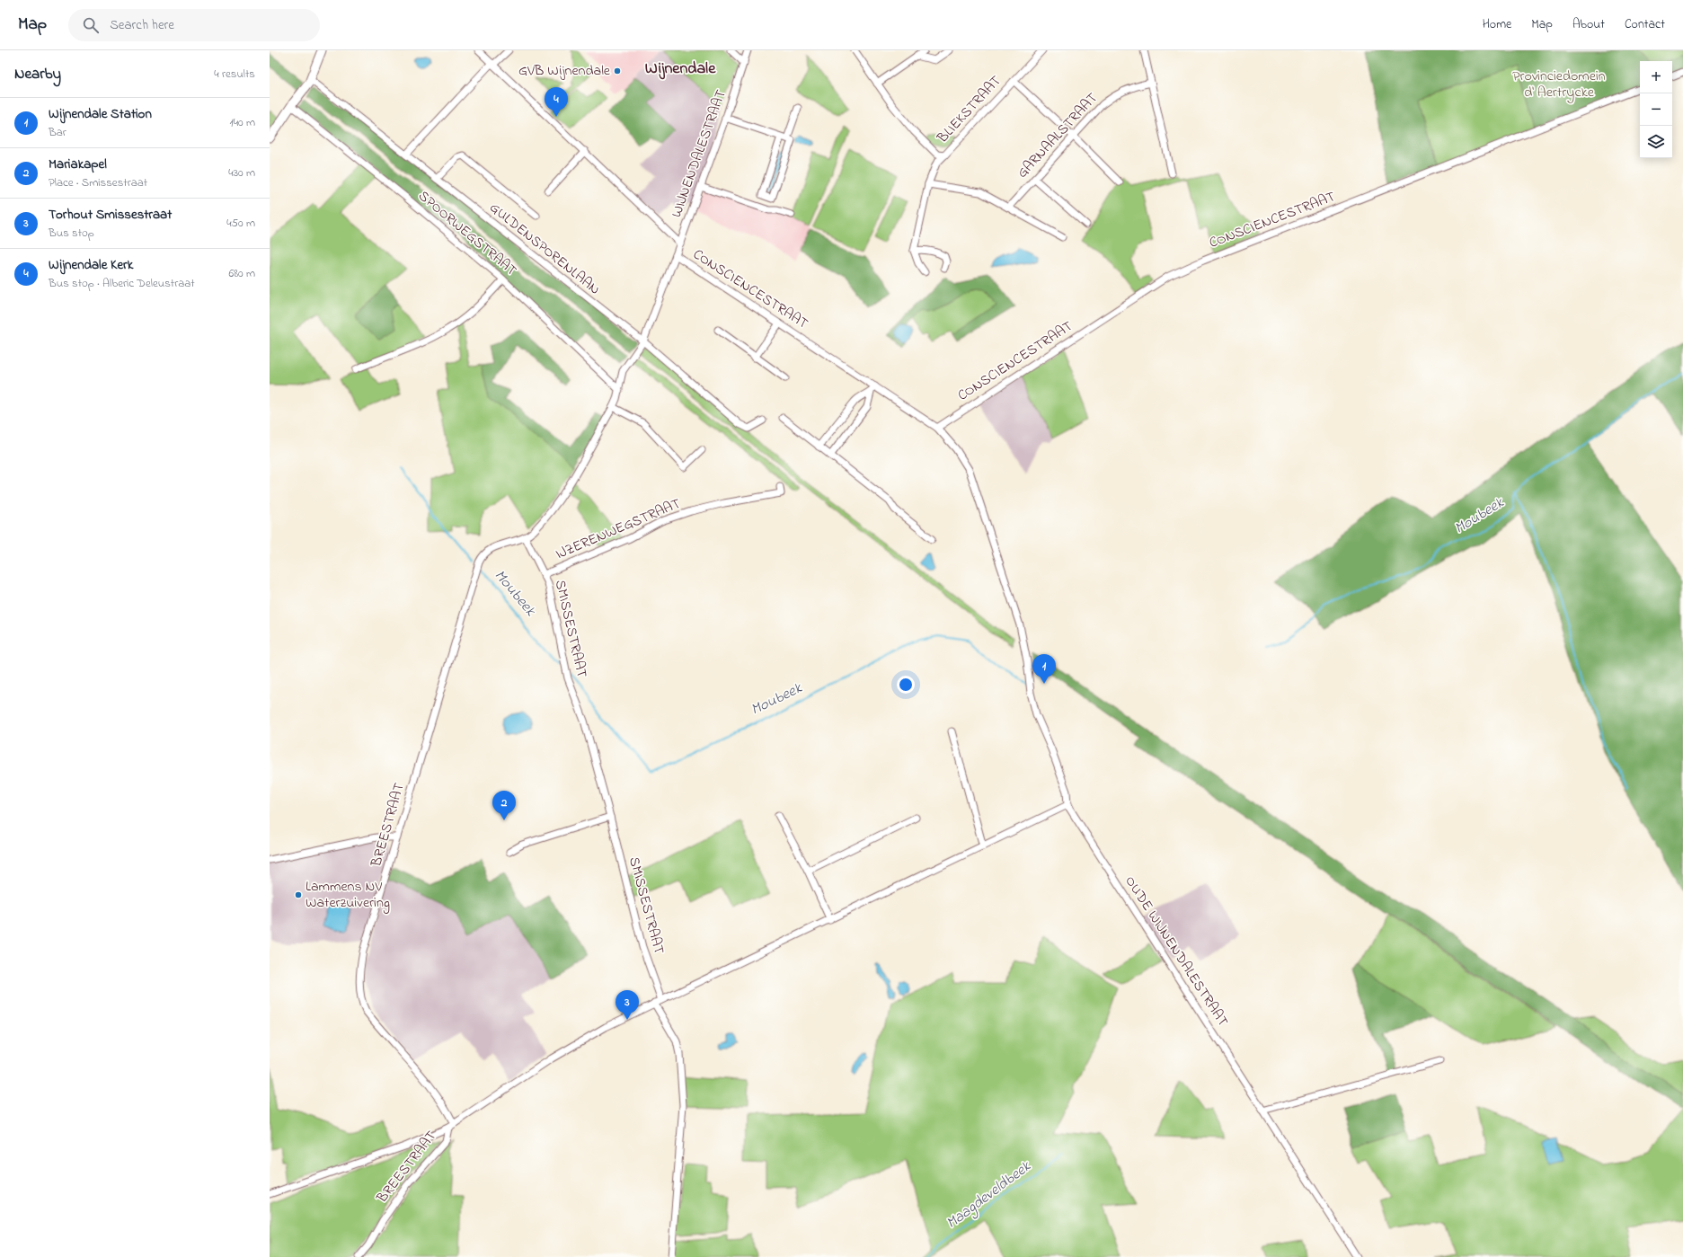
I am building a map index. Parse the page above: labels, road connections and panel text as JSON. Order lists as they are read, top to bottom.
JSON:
{
  "streets": {
    "street": [
      "BLIEKSTRAAT",
      "GARNAALSTRAAT",
      "WIJNENDALESTRAAT",
      "CONSCIENCESTRAAT",
      "SPOORWEGSTRAAT",
      "GULDENSPORENLAAN",
      "IJZERENWEGSTRAAT",
      "SMISSESTRAAT",
      "BREESTRAAT",
      "OUDE WIJNENDALESTRAAT"
    ]
  },
  "crossings": [
    ["CONSCIENCESTRAAT", "OUDE WIJNENDALESTRAAT"],
    ["IJZERENWEGSTRAAT", "SMISSESTRAAT"],
    ["SMISSESTRAAT", "BREESTRAAT"]
  ],
  "districts": ["Wijnendale"],
  "water": ["Moubeek", "Maagdeveldbeek"],
  "parks": ["Provinciedomein d' Aertrycke"],
  "places": ["GVB Wijnendale", "Lammens NV Waterzuivering"],
  "page": {
    "header": "Map",
    "search": "Search here",
    "nav": [
      "Home",
      "Map",
      "About",
      "Contact"
    ],
    "heading": ["Nearby", "4 results"],
    "map_buttons": ["+", "−"],
    "pins": [
      "4",
      "1",
      "2",
      "3"
    ],
    "list": [
      {
        "mark": "1",
        "name": "Wijnendale Station",
        "note": "Bar",
        "value": "140 m"
      },
      {
        "mark": "2",
        "name": "Mariakapel",
        "note": "Place · Smissestraat",
        "value": "430 m"
      },
      {
        "mark": "3",
        "name": "Torhout Smissestraat",
        "note": "Bus stop",
        "value": "450 m"
      },
      {
        "mark": "4",
        "name": "Wijnendale Kerk",
        "note": "Bus stop · Alberic Deleustraat",
        "value": "680 m"
      }
    ]
  }
}
